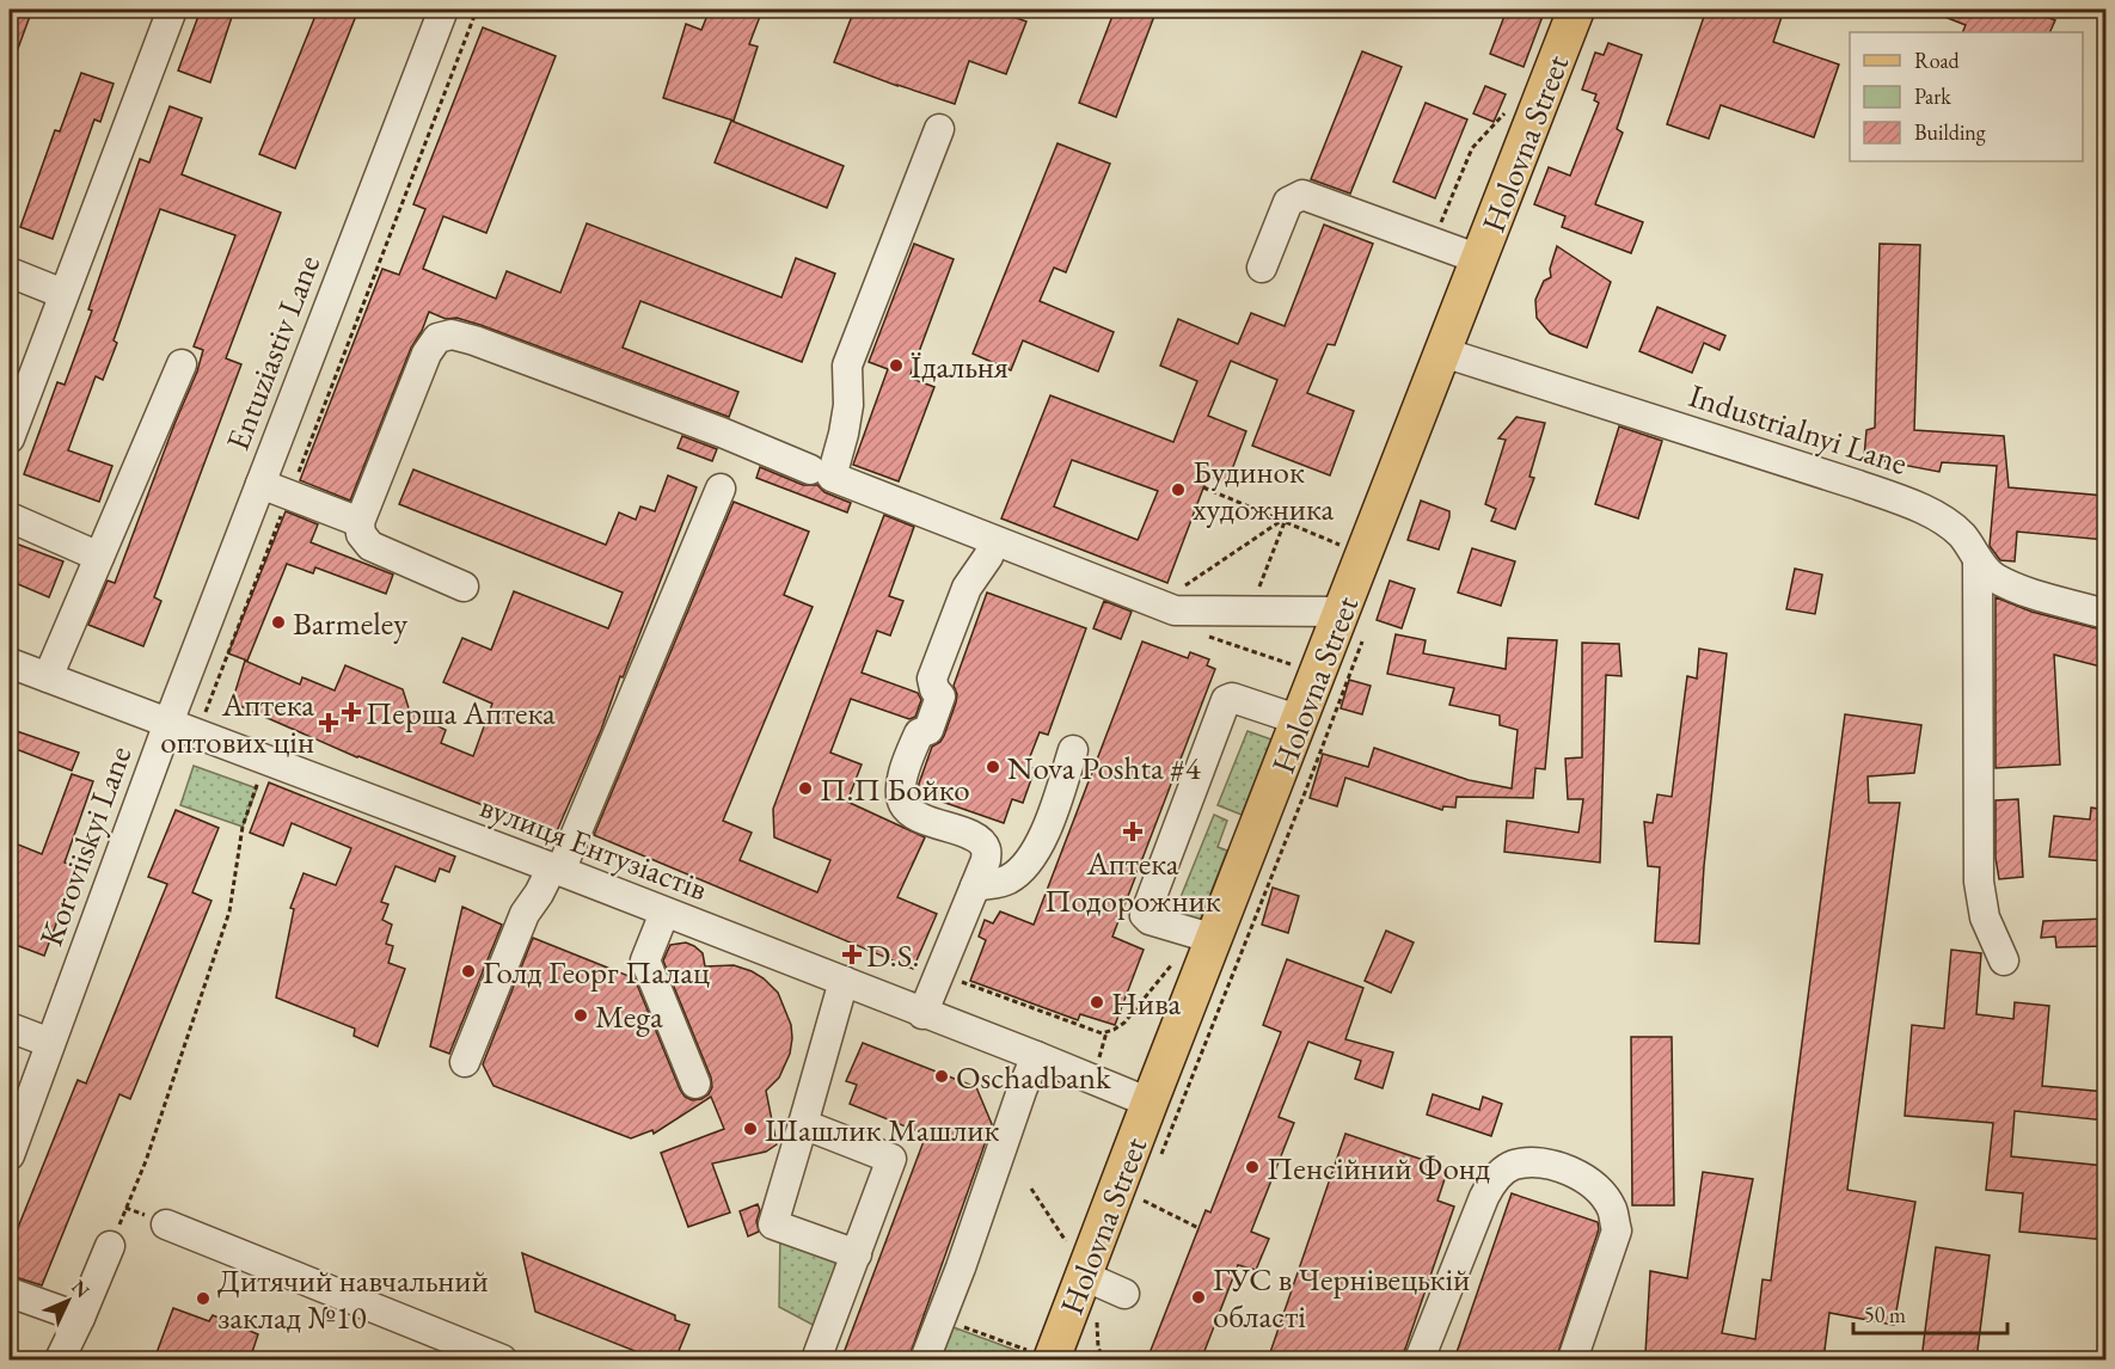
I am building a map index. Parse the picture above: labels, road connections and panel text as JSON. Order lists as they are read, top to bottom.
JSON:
{
  "streets": {
    "main road": ["Holovna Street"],
    "street": [
      "Entuziastiv Lane",
      "Industrialnyi Lane",
      "Koroviiskyi Lane",
      "вулиця Ентузіастів"
    ]
  },
  "crossings": [
    ["Holovna Street", "Industrialnyi Lane"],
    ["Holovna Street", "вулиця Ентузіастів"],
    ["Entuziastiv Lane", "Koroviiskyi Lane"],
    ["Entuziastiv Lane", "вулиця Ентузіастів"],
    ["Koroviiskyi Lane", "вулиця Ентузіастів"]
  ],
  "places": {
    "other": [
      "Їдальня",
      "Будинок художника",
      "Barmeley",
      "Nova Poshta #4",
      "П.П Бойко",
      "Голд Георг Палац",
      "Нива",
      "Mega",
      "Oschadbank",
      "Шашлик Машлик",
      "Пенсійний Фонд",
      "ГУС в Чернівецькій області",
      "Дитячий навчальний заклад №10"
    ],
    "health": [
      "Перша Аптека",
      "Аптека оптових цін",
      "Аптека Подорожник",
      "D.S."
    ]
  },
  "legend": ["Road", "Park", "Building"],
  "scale_bar": "50 m",
  "north": "top right"
}
